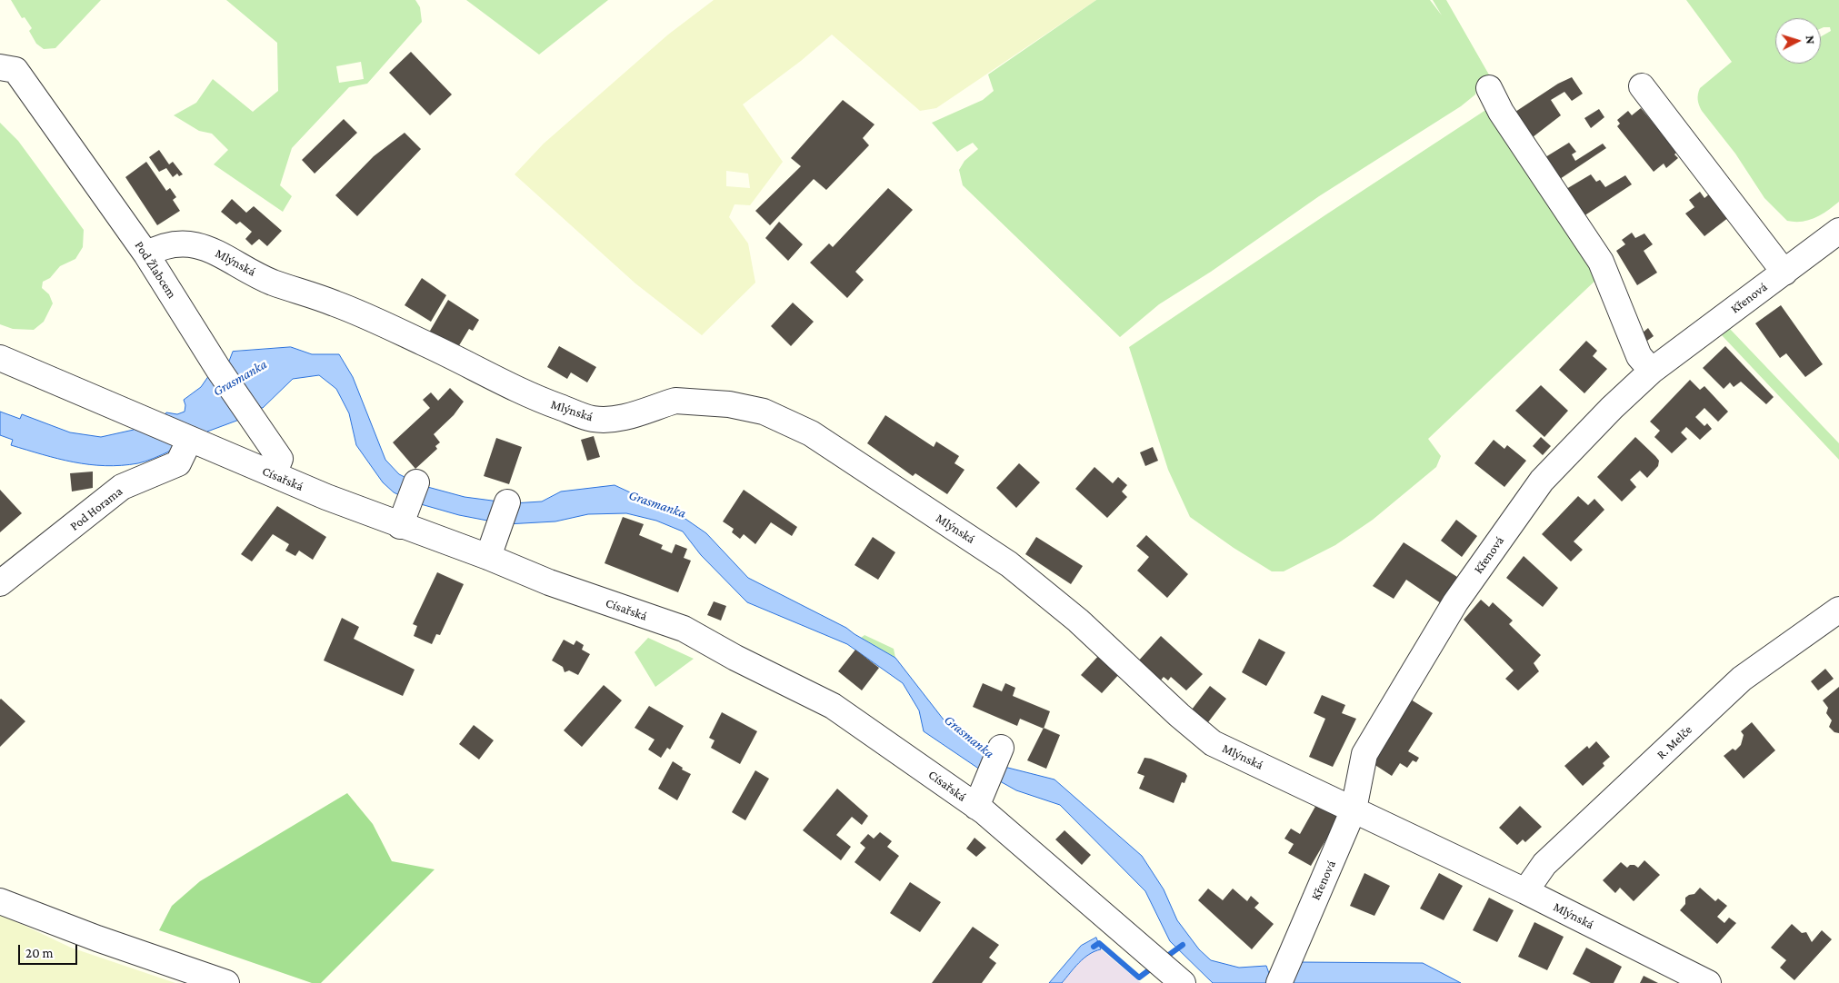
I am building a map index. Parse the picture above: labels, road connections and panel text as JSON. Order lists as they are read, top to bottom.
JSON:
{
  "streets": {
    "street": [
      "Mlýnská",
      "Pod Žlabcem",
      "Křenová",
      "Císařská",
      "Pod Horama",
      "R. Melče"
    ]
  },
  "crossings": [
    ["Mlýnská", "Pod Žlabcem"],
    ["Mlýnská", "Křenová"],
    ["Mlýnská", "R. Melče"],
    ["Pod Žlabcem", "Císařská"],
    ["Císařská", "Pod Horama"]
  ],
  "water": ["Grasmanka"],
  "scale_bar": "20 m",
  "north": "right"
}
